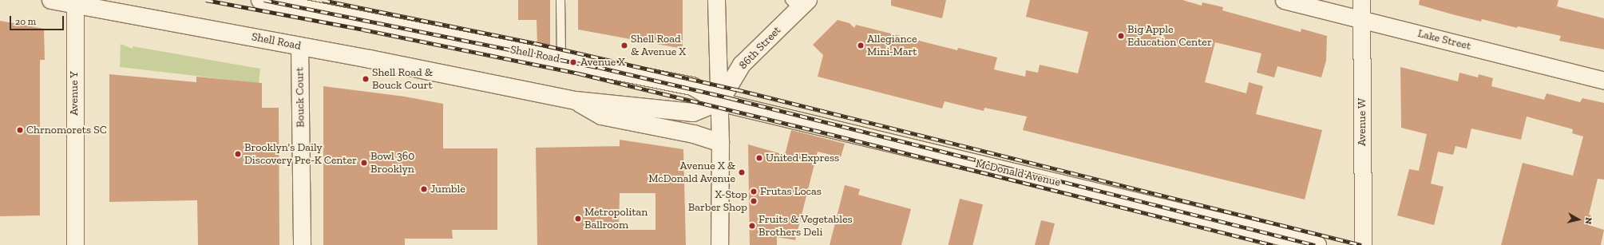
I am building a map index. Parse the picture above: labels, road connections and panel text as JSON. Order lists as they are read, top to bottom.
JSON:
{
  "streets": {
    "main road": ["Shell Road", "86th Street", "McDonald Avenue"],
    "street": [
      "Lake Street",
      "Avenue Y",
      "Bouck Court",
      "Avenue W"
    ]
  },
  "crossings": [
    ["Lake Street", "Avenue W"],
    ["Shell Road", "86th Street"],
    ["Shell Road", "Avenue Y"],
    ["Shell Road", "Bouck Court"],
    ["Shell Road", "McDonald Avenue"],
    ["86th Street", "McDonald Avenue"]
  ],
  "places": [
    "Big Apple Education Center",
    "Shell Road & Avenue X",
    "Allegiance Mini-Mart",
    "Avenue X",
    "Shell Road & Bouck Court",
    "Chrnomorets SC",
    "Brooklyn's Daily Discovery Pre-K Center",
    "United Express",
    "Bowl 360 Brooklyn",
    "Avenue X & McDonald Avenue",
    "Jumble",
    "Frutas Locas",
    "X-Stop Barber Shop",
    "Metropolitan Ballroom",
    "Fruits & Vegetables Brothers Deli"
  ],
  "scale_bar": "20 m",
  "north": "right"
}
